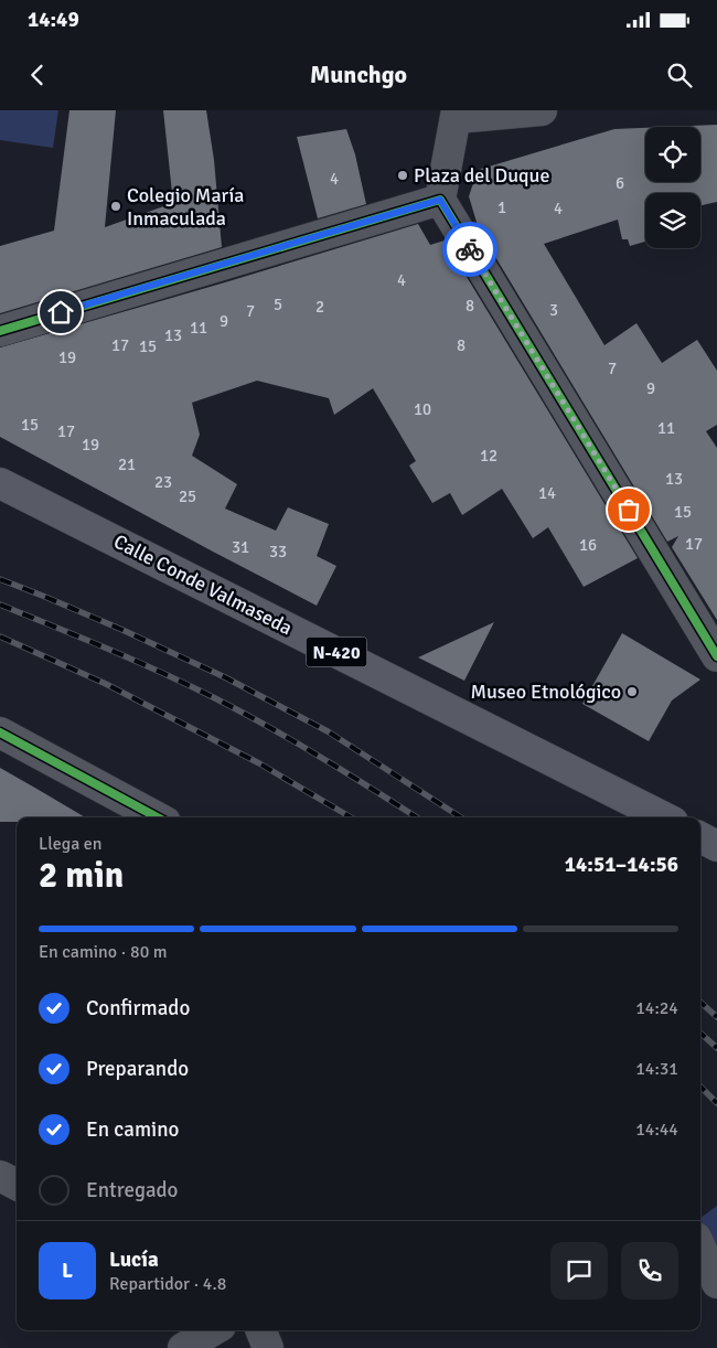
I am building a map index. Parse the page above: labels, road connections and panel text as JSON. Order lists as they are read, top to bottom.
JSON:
{
  "streets": {
    "highway": ["Calle Conde Valmaseda", "N-420"]
  },
  "places": ["Plaza del Duque", "Colegio María Inmaculada", "Museo Etnológico"],
  "house_numbers": [
    "4",
    "6",
    "1",
    "4",
    "4",
    "5",
    "8",
    "2",
    "3",
    "7",
    "9",
    "11",
    "13",
    "17",
    "8",
    "15",
    "19",
    "7",
    "9",
    "10",
    "15",
    "11",
    "17",
    "19",
    "12",
    "21",
    "13",
    "23",
    "14",
    "25",
    "15",
    "17",
    "16",
    "31",
    "33"
  ],
  "page": {
    "status": "14:49",
    "header": "Munchgo",
    "heading": ["2 min", "Llega en", "14:51–14:56"],
    "panel": ["Lucía", "Repartidor · 4.8"],
    "bar": "En camino · 80 m",
    "list": [
      ["Confirmado", "14:24"],
      ["Preparando", "14:31"],
      ["En camino", "14:44"],
      "Entregado"
    ],
    "round": "L"
  }
}
